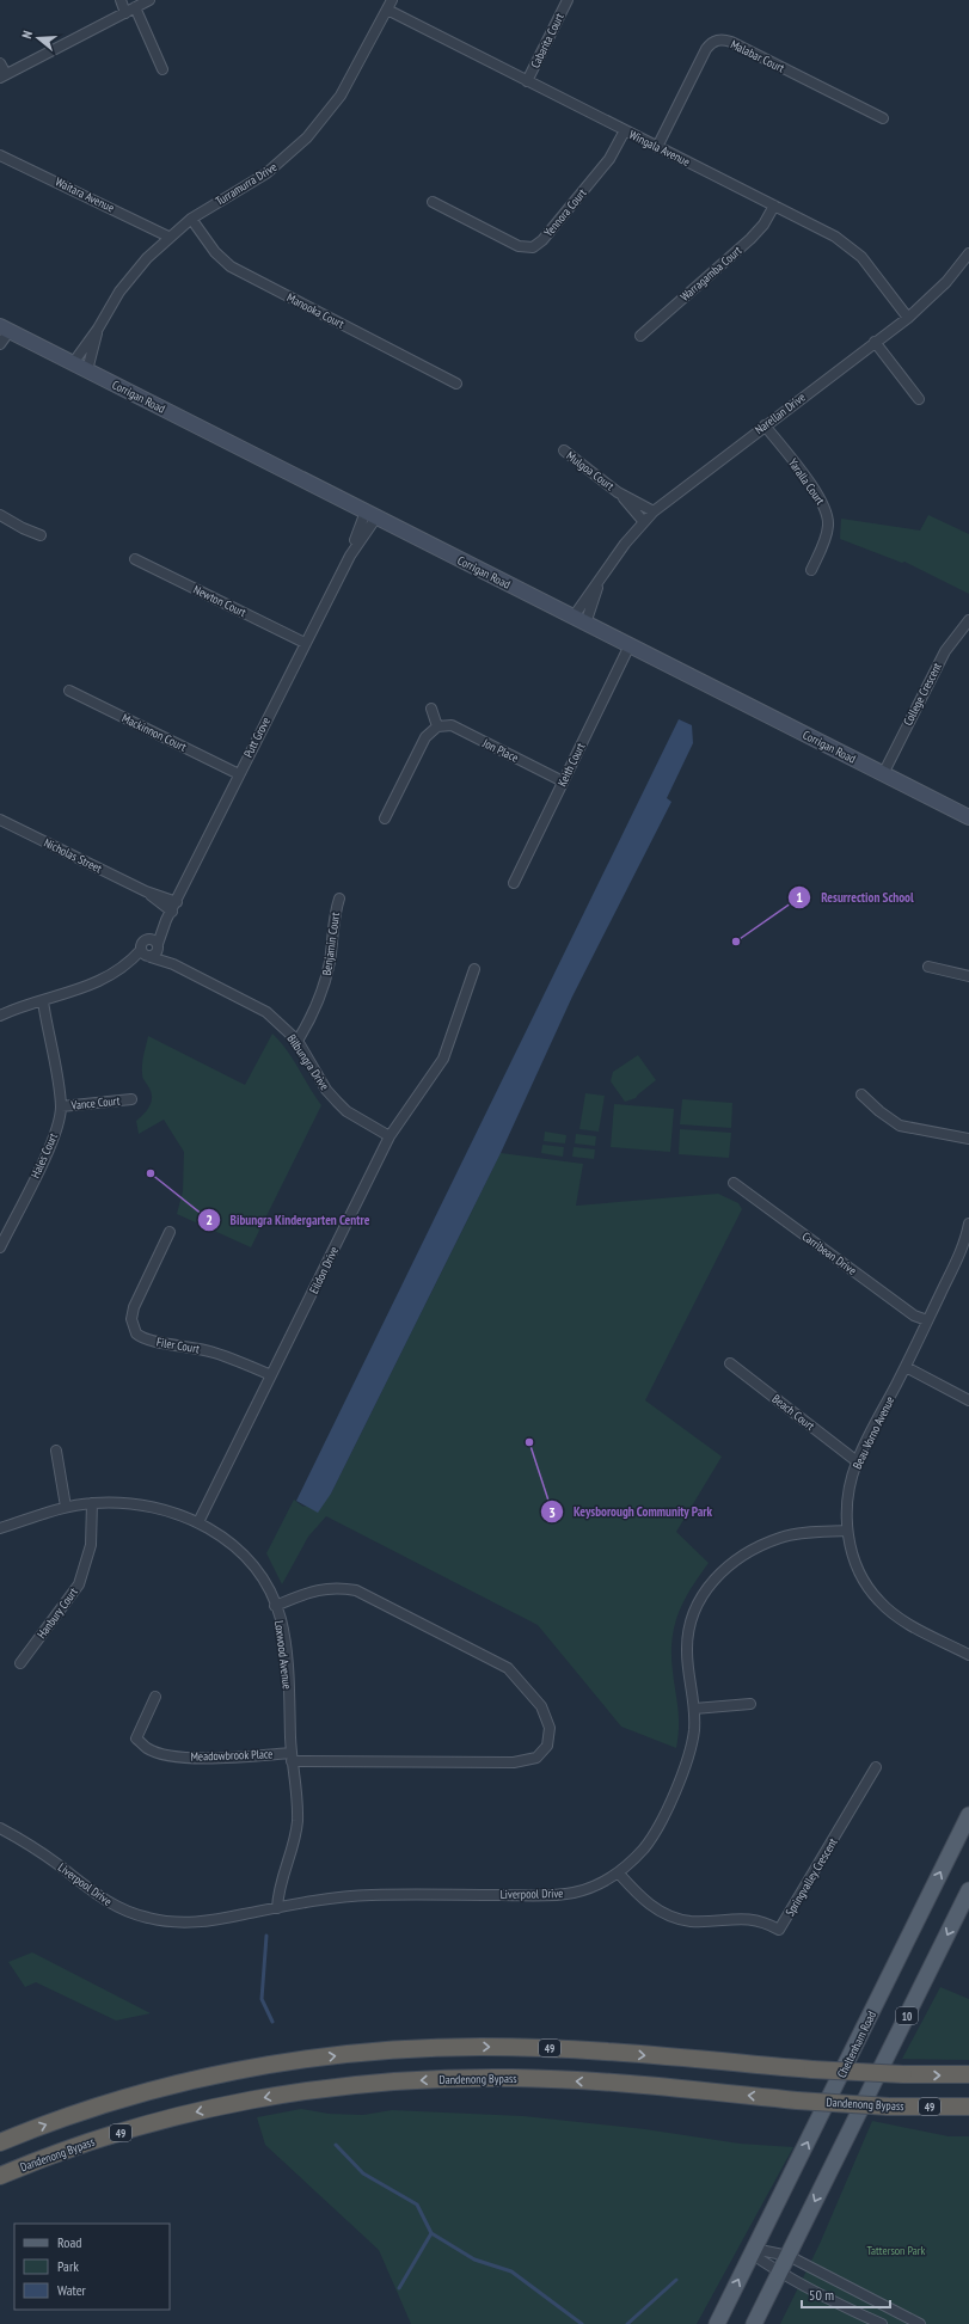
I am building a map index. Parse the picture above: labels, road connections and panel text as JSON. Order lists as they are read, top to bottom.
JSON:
{
  "streets": {
    "highway": ["49", "Dandenong Bypass"],
    "main road": ["Corrigan Road", "10", "Cheltenham Road"],
    "street": [
      "Cabarita Court",
      "Malabar Court",
      "Wingala Avenue",
      "Turramurra Drive",
      "Waitara Avenue",
      "Yennora Court",
      "Warragamba Court",
      "Manooka Court",
      "Narellan Drive",
      "Mulgoa Court",
      "Yaralla Court",
      "Newton Court",
      "College Crescent",
      "Mackinnon Court",
      "Putt Grove",
      "Jon Place",
      "Keith Court",
      "Nicholas Street",
      "Benjamin Court",
      "Bilbungra Drive",
      "Vance Court",
      "Hales Court",
      "Carribean Drive",
      "Eildon Drive",
      "Filer Court",
      "Beach Court",
      "Beau Vorno Avenue",
      "Hanbury Court",
      "Loxwood Avenue",
      "Meadowbrook Place",
      "Springvalley Crescent",
      "Liverpool Drive"
    ]
  },
  "crossings": [
    ["Cabarita Court", "Wingala Avenue"],
    ["Malabar Court", "Wingala Avenue"],
    ["Wingala Avenue", "Turramurra Drive"],
    ["Wingala Avenue", "Yennora Court"],
    ["Wingala Avenue", "Warragamba Court"],
    ["Wingala Avenue", "Narellan Drive"],
    ["Turramurra Drive", "Waitara Avenue"],
    ["Turramurra Drive", "Manooka Court"],
    ["Turramurra Drive", "Corrigan Road"],
    ["Corrigan Road", "Narellan Drive"],
    ["Corrigan Road", "College Crescent"],
    ["Corrigan Road", "Putt Grove"],
    ["Corrigan Road", "Keith Court"],
    ["Narellan Drive", "Mulgoa Court"],
    ["Narellan Drive", "Yaralla Court"],
    ["Newton Court", "Putt Grove"],
    ["Mackinnon Court", "Putt Grove"],
    ["Putt Grove", "Nicholas Street"],
    ["Putt Grove", "Bilbungra Drive"],
    ["Jon Place", "Keith Court"],
    ["Benjamin Court", "Bilbungra Drive"],
    ["Bilbungra Drive", "Eildon Drive"],
    ["Vance Court", "Hales Court"],
    ["Carribean Drive", "Beau Vorno Avenue"],
    ["Eildon Drive", "Filer Court"],
    ["Eildon Drive", "Loxwood Avenue"],
    ["Beach Court", "Beau Vorno Avenue"],
    ["Beau Vorno Avenue", "Liverpool Drive"],
    ["Hanbury Court", "Loxwood Avenue"],
    ["Loxwood Avenue", "Meadowbrook Place"],
    ["Loxwood Avenue", "Liverpool Drive"],
    ["Springvalley Crescent", "Liverpool Drive"]
  ],
  "parks": ["Tatterson Park"],
  "places": ["Resurrection School", "Bibungra Kindergarten Centre", "Keysborough Community Park"],
  "legend": ["Road", "Park", "Water"],
  "scale_bar": "50 m",
  "north": "left"
}
